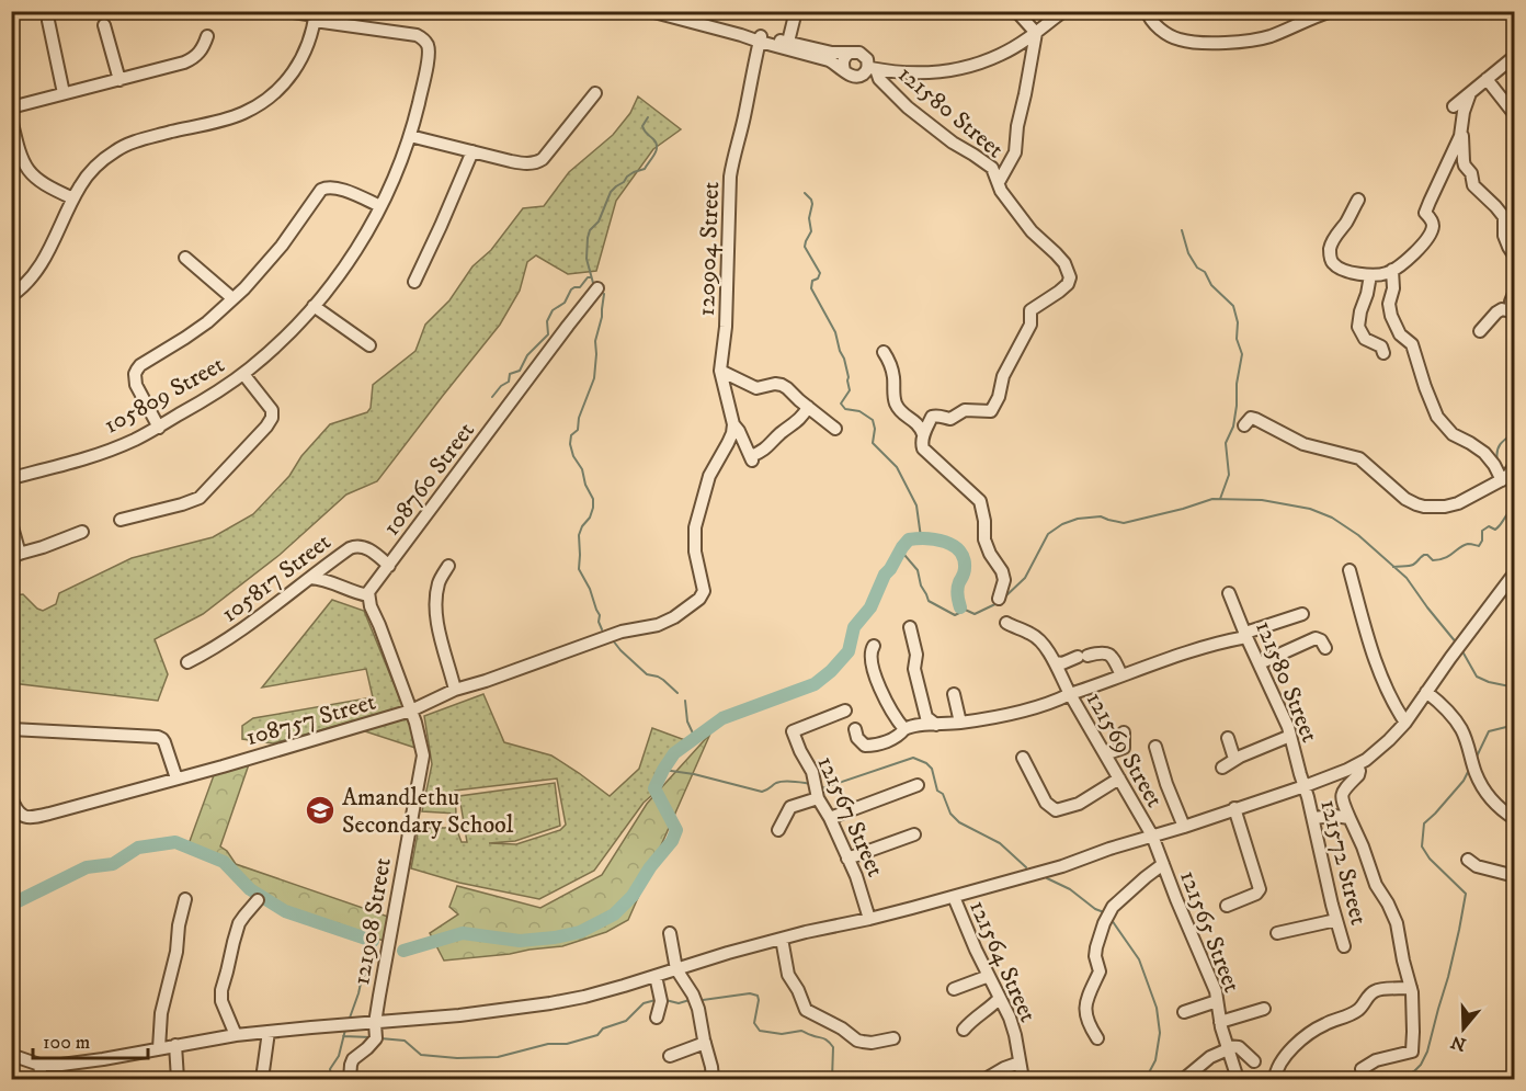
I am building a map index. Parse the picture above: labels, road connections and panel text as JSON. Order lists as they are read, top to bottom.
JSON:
{
  "streets": {
    "street": [
      "121580 Street",
      "120904 Street",
      "105809 Street",
      "108760 Street",
      "105817 Street",
      "108757 Street",
      "121569 Street",
      "121567 Street",
      "121572 Street",
      "121908 Street",
      "121565 Street",
      "121564 Street"
    ]
  },
  "crossings": [
    ["121580 Street", "121572 Street"],
    ["120904 Street", "108757 Street"],
    ["108760 Street", "105817 Street"],
    ["108757 Street", "121908 Street"],
    ["121569 Street", "121565 Street"]
  ],
  "places": {
    "school or university": ["Amandlethu Secondary School"]
  },
  "scale_bar": "100 m",
  "north": "bottom"
}
